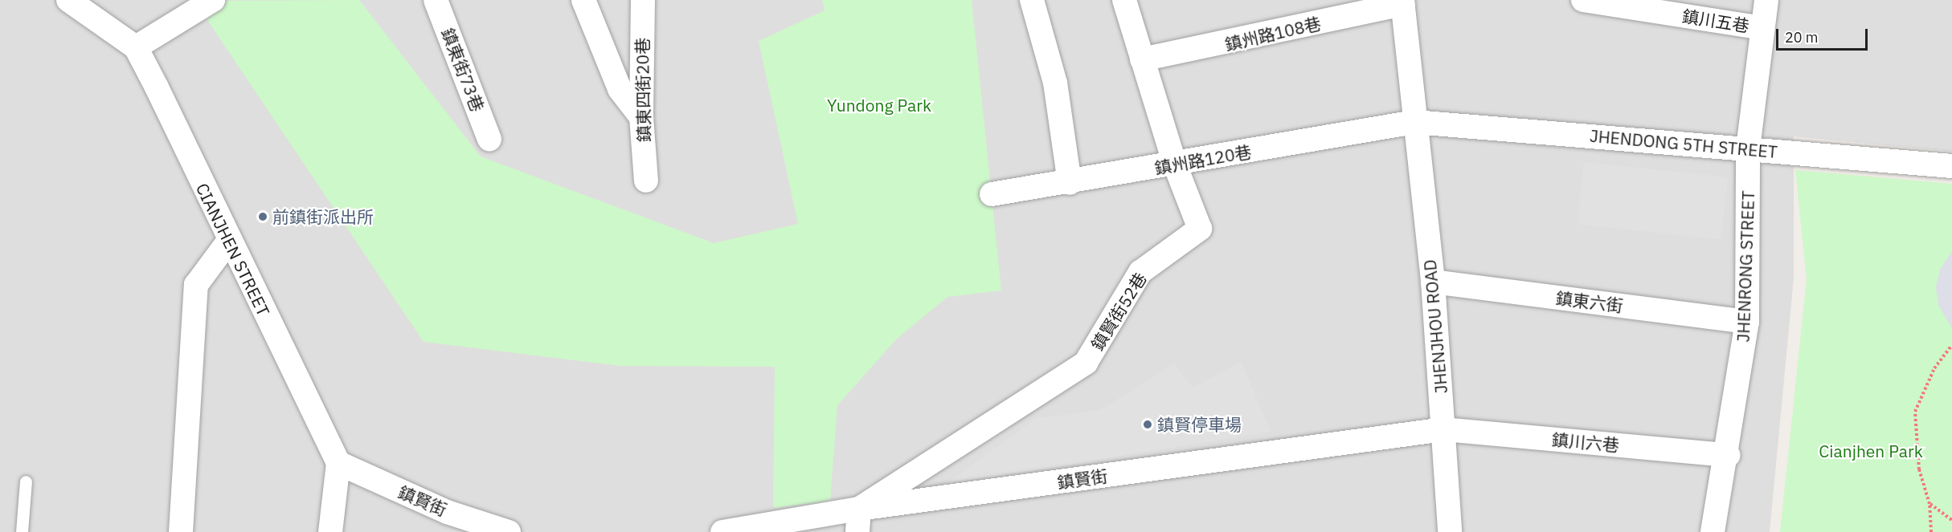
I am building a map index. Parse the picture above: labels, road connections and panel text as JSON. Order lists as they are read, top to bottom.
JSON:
{
  "streets": {
    "street": [
      "鎮川五巷",
      "鎮州路108巷",
      "鎮東街73巷",
      "鎮東四街20巷",
      "JHENDONG 5TH STREET",
      "鎮州路120巷",
      "CIANJHEN STREET",
      "JHENRONG STREET",
      "鎮東六街",
      "鎮賢街52巷",
      "JHENJHOU ROAD",
      "鎮川六巷",
      "鎮賢街"
    ]
  },
  "crossings": [
    ["鎮川五巷", "JHENRONG STREET"],
    ["鎮州路108巷", "鎮賢街52巷"],
    ["鎮州路108巷", "JHENJHOU ROAD"],
    ["JHENDONG 5TH STREET", "鎮州路120巷"],
    ["JHENDONG 5TH STREET", "JHENRONG STREET"],
    ["JHENDONG 5TH STREET", "JHENJHOU ROAD"],
    ["鎮州路120巷", "鎮賢街52巷"],
    ["鎮州路120巷", "JHENJHOU ROAD"],
    ["CIANJHEN STREET", "鎮賢街"],
    ["JHENRONG STREET", "鎮東六街"],
    ["JHENRONG STREET", "鎮川六巷"],
    ["鎮東六街", "JHENJHOU ROAD"],
    ["鎮賢街52巷", "鎮賢街"],
    ["JHENJHOU ROAD", "鎮川六巷"],
    ["JHENJHOU ROAD", "鎮賢街"],
    ["鎮川六巷", "鎮賢街"]
  ],
  "parks": ["Yundong Park", "Cianjhen Park"],
  "places": ["前鎮街派出所", "鎮賢停車場"],
  "scale_bar": "20 m"
}
